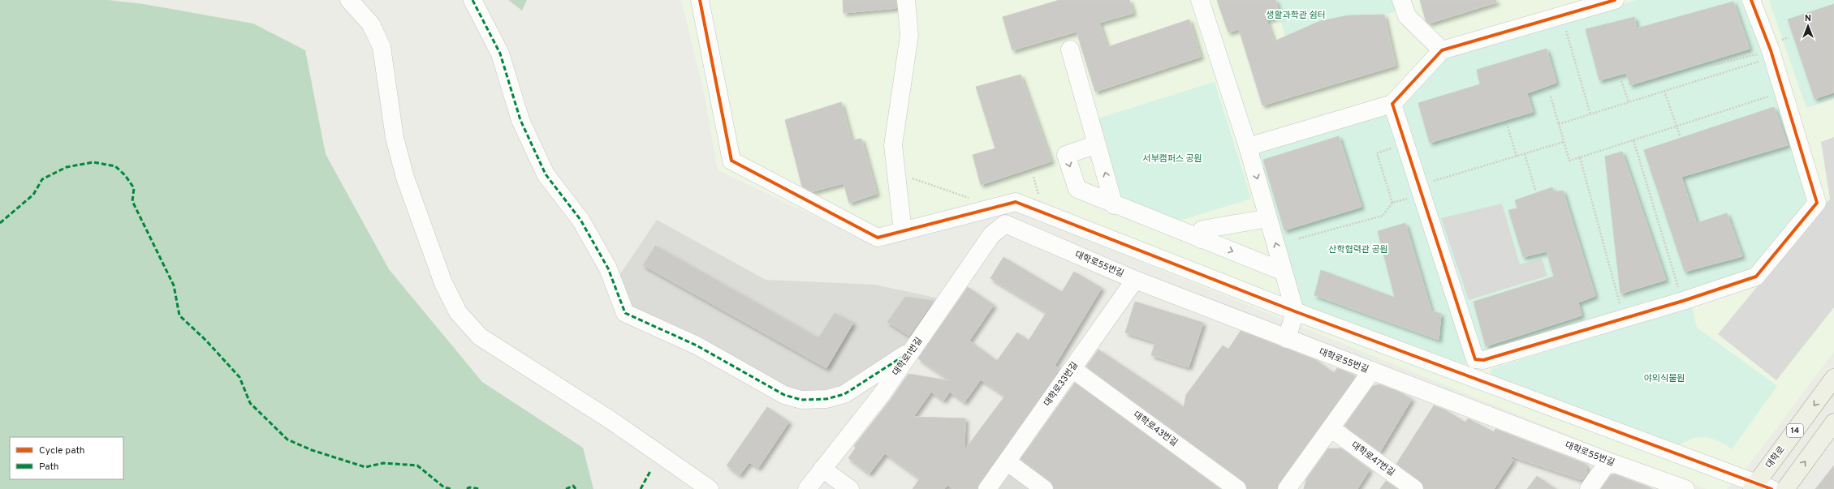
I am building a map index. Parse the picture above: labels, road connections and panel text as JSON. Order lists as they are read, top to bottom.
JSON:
{
  "streets": {
    "main road": ["14", "대학로"],
    "street": [
      "대학로55번길",
      "대학로1번길",
      "대학로33번길",
      "대학로43번길",
      "대학로47번길"
    ]
  },
  "crossings": [
    ["대학로55번길", "대학로1번길"],
    ["대학로55번길", "대학로33번길"],
    ["대학로33번길", "대학로43번길"]
  ],
  "parks": [
    "생활과학관 쉼터",
    "서부캠퍼스 공원",
    "산학협력관 공원",
    "야외식물원"
  ],
  "legend": ["Cycle path", "Path"],
  "north": "top"
}
